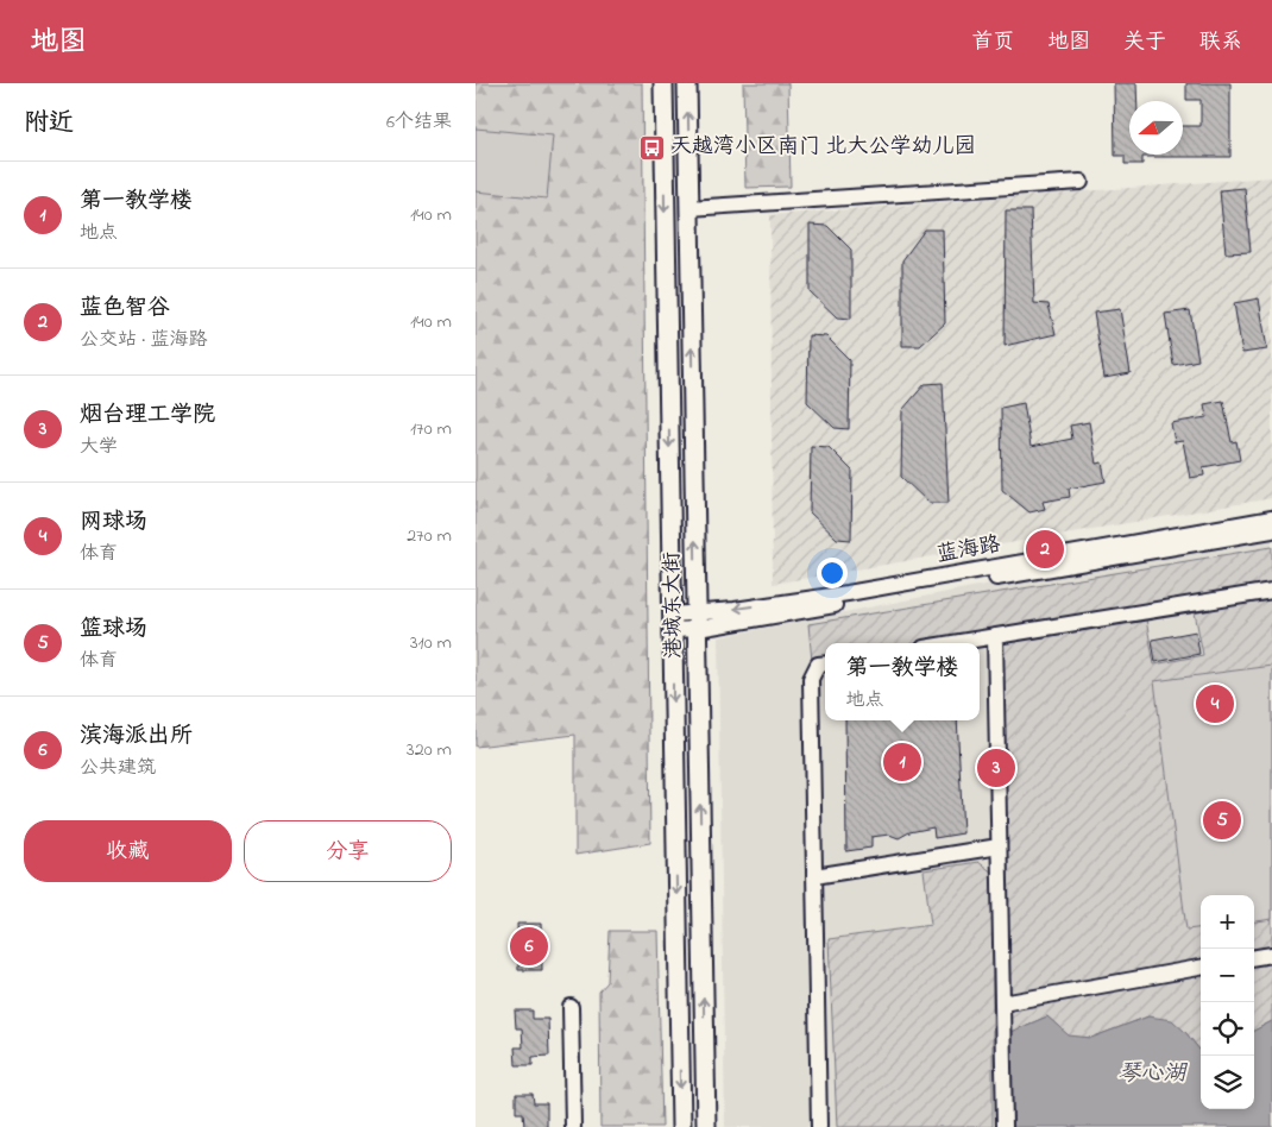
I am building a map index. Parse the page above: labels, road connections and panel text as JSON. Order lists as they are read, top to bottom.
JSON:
{
  "streets": {
    "main road": ["港城东大街"],
    "street": ["蓝海路"]
  },
  "crossings": [
    ["蓝海路", "港城东大街"]
  ],
  "water": ["琴心湖"],
  "places": {
    "bus stop": ["天越湾小区南门 北大公学幼儿园"]
  },
  "north": "left",
  "page": {
    "header": "地图",
    "nav": [
      "首页",
      "地图",
      "关于",
      "联系"
    ],
    "heading": ["附近", "6个结果"],
    "list": [
      {
        "mark": "1",
        "name": "第一教学楼",
        "note": "地点",
        "value": "140 m"
      },
      {
        "mark": "2",
        "name": "蓝色智谷",
        "note": "公交站 · 蓝海路",
        "value": "140 m"
      },
      {
        "mark": "3",
        "name": "烟台理工学院",
        "note": "大学",
        "value": "170 m"
      },
      {
        "mark": "4",
        "name": "网球场",
        "note": "体育",
        "value": "270 m"
      },
      {
        "mark": "5",
        "name": "篮球场",
        "note": "体育",
        "value": "310 m"
      },
      {
        "mark": "6",
        "name": "滨海派出所",
        "note": "公共建筑",
        "value": "320 m"
      }
    ],
    "pins": [
      "2",
      "4",
      "1",
      "3",
      "5",
      "6"
    ],
    "popup": ["第一教学楼", "地点"],
    "buttons": ["收藏", "分享"],
    "map_buttons": ["+", "−"]
  }
}
